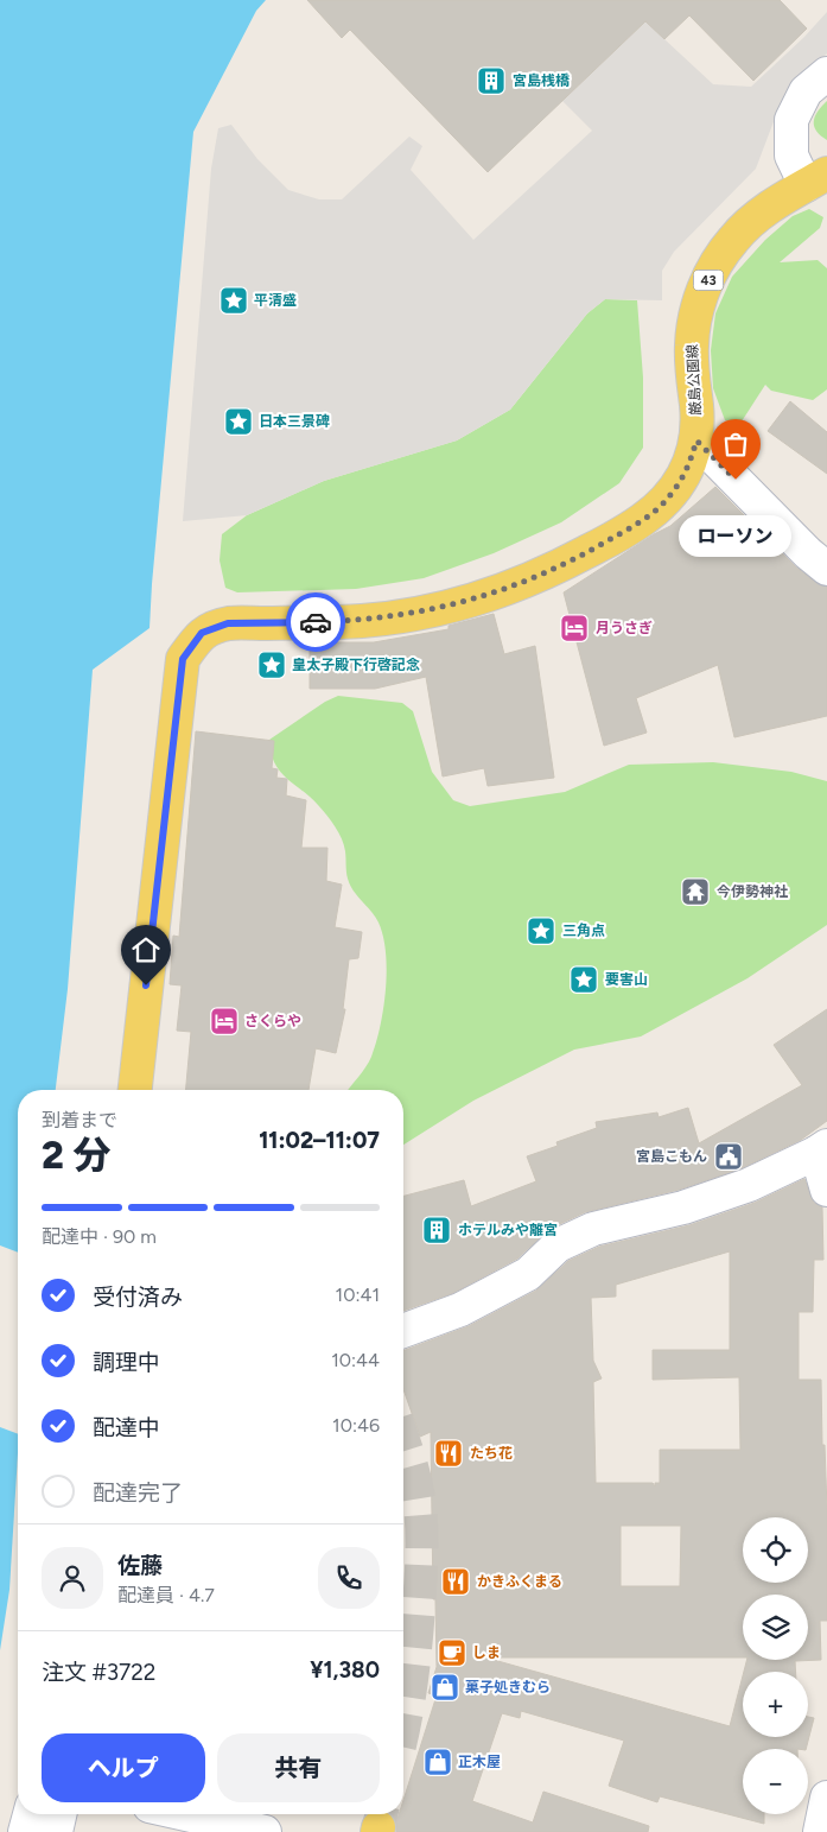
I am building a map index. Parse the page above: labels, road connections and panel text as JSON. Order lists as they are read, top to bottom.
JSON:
{
  "streets": {
    "main road": ["43", "厳島公園線"]
  },
  "places": {
    "building": ["宮島桟橋", "ホテルみや離宮"],
    "place": [
      "平清盛",
      "日本三景碑",
      "皇太子殿下行啓記念",
      "三角点",
      "要害山"
    ],
    "other": ["ローソン"],
    "hotel": ["月うさぎ", "さくらや"],
    "temple": ["今伊勢神社"],
    "public building": ["宮島こもん"],
    "restaurant": ["たち花", "かきふくまる"],
    "cafe": ["しま"],
    "shop": ["菓子処きむら", "正木屋"]
  },
  "page": {
    "bubble": "ローソン",
    "heading": ["2 分", "到着まで", "11:02–11:07"],
    "panel": [
      "佐藤",
      "配達員 · 4.7",
      "注文 #3722",
      "¥1,380"
    ],
    "bar": "配達中 · 90 m",
    "list": [
      ["受付済み", "10:41"],
      ["調理中", "10:44"],
      ["配達中", "10:46"],
      "配達完了"
    ],
    "map_buttons": ["+", "−"],
    "buttons": ["ヘルプ", "共有"]
  }
}
